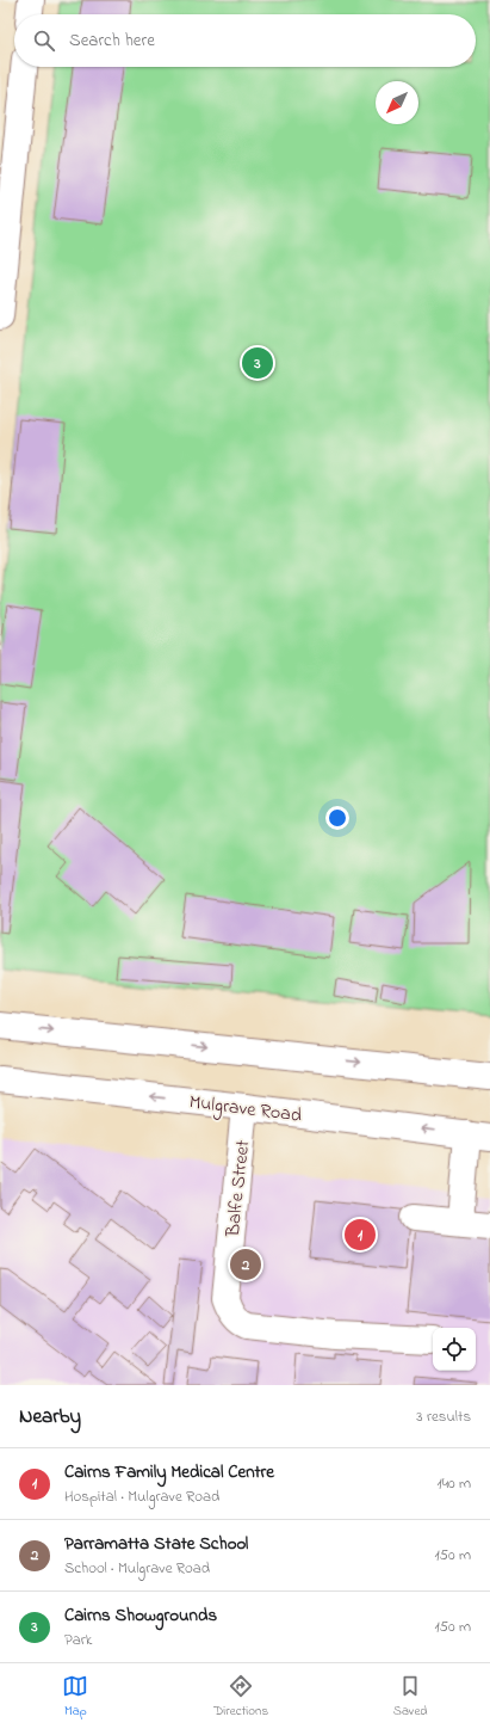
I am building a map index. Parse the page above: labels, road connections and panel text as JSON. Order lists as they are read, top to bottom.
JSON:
{
  "streets": {
    "main road": ["Mulgrave Road", "Balfe Street"]
  },
  "crossings": [
    ["Mulgrave Road", "Balfe Street"]
  ],
  "north": "bottom left",
  "page": {
    "search": "Search here",
    "pins": ["3", "1", "2"],
    "heading": ["Nearby", "3 results"],
    "list": [
      {
        "mark": "1",
        "name": "Cairns Family Medical Centre",
        "note": "Hospital · Mulgrave Road",
        "value": "140 m"
      },
      {
        "mark": "2",
        "name": "Parramatta State School",
        "note": "School · Mulgrave Road",
        "value": "150 m"
      },
      {
        "mark": "3",
        "name": "Cairns Showgrounds",
        "note": "Park",
        "value": "150 m"
      }
    ],
    "nav": ["Map", "Directions", "Saved"]
  }
}
